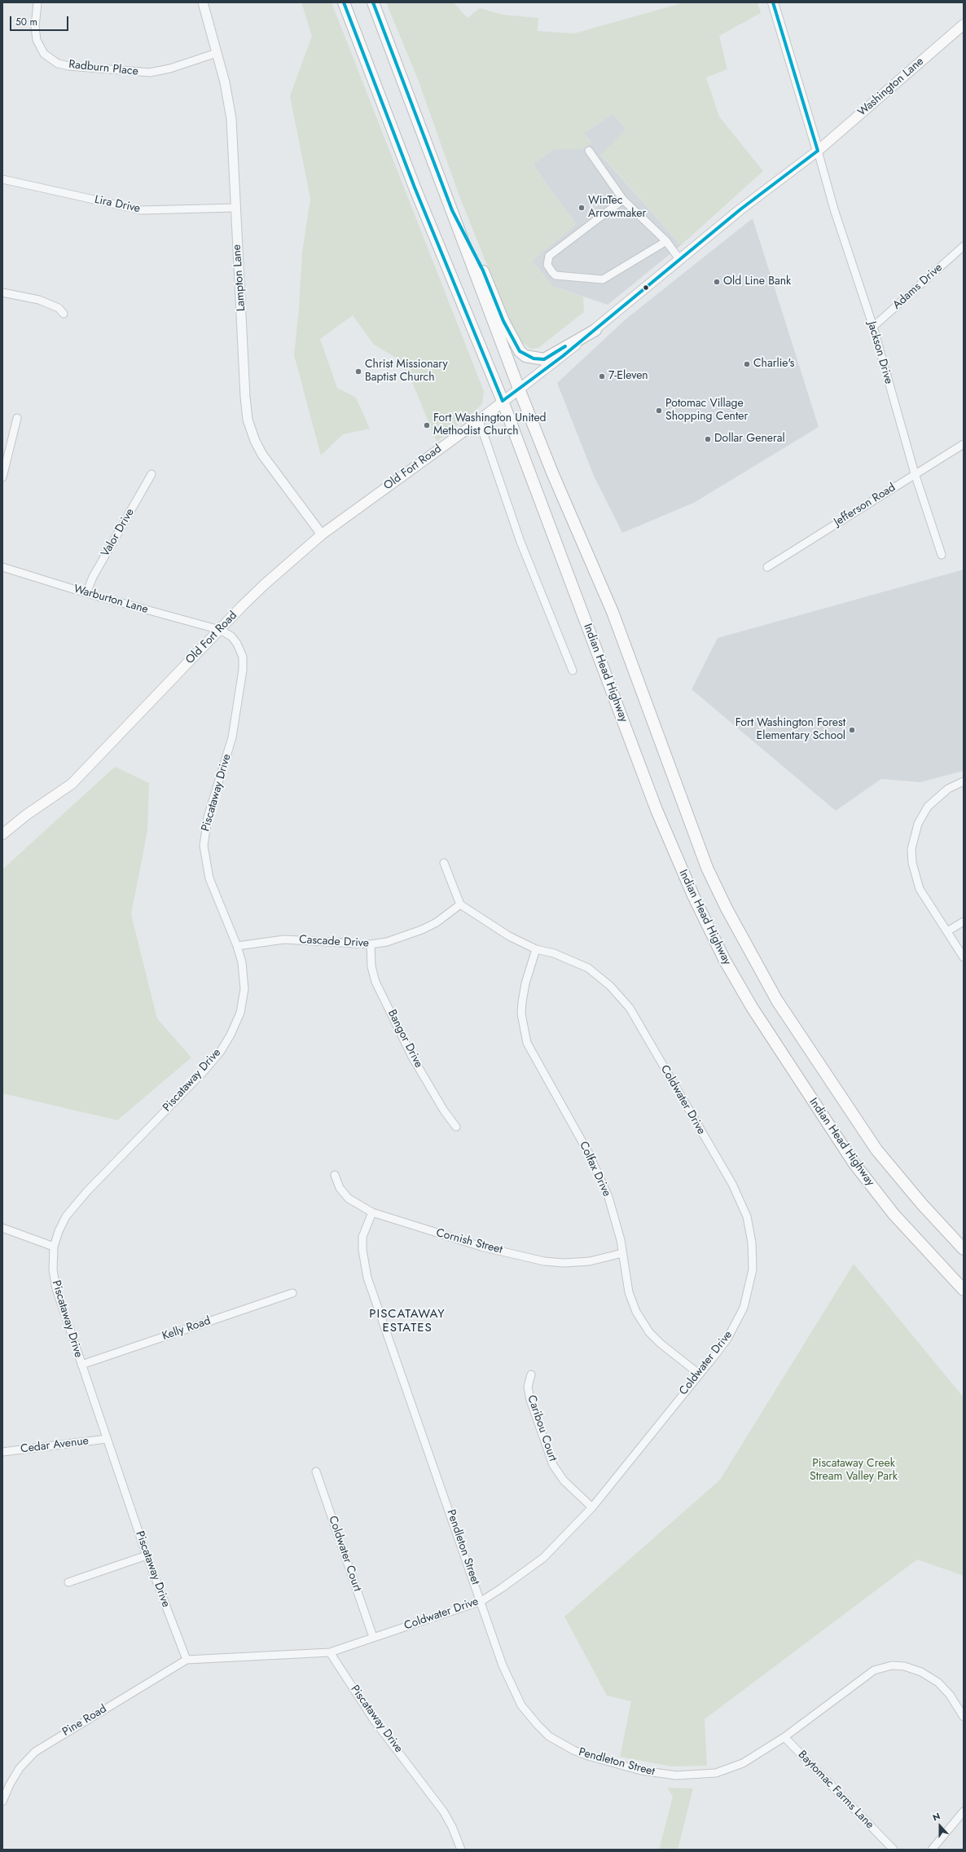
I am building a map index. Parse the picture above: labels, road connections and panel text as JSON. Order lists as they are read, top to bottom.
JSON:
{
  "streets": {
    "highway": ["Indian Head Highway"],
    "main road": ["Washington Lane", "Old Fort Road"],
    "street": [
      "Radburn Place",
      "Lira Drive",
      "Lampton Lane",
      "Adams Drive",
      "Jackson Drive",
      "Jefferson Road",
      "Valor Drive",
      "Warburton Lane",
      "Piscataway Drive",
      "Cascade Drive",
      "Bangor Drive",
      "Coldwater Drive",
      "Colfax Drive",
      "Cornish Street",
      "Kelly Road",
      "Caribou Court",
      "Cedar Avenue",
      "Pendleton Street",
      "Coldwater Court",
      "Pine Road",
      "Baytomac Farms Lane"
    ]
  },
  "crossings": [
    ["Radburn Place", "Lampton Lane"],
    ["Washington Lane", "Jackson Drive"],
    ["Washington Lane", "Old Fort Road"],
    ["Lira Drive", "Lampton Lane"],
    ["Lampton Lane", "Old Fort Road"],
    ["Adams Drive", "Jackson Drive"],
    ["Jackson Drive", "Old Fort Road"],
    ["Jackson Drive", "Jefferson Road"],
    ["Old Fort Road", "Warburton Lane"],
    ["Old Fort Road", "Indian Head Highway"],
    ["Old Fort Road", "Piscataway Drive"],
    ["Valor Drive", "Warburton Lane"],
    ["Warburton Lane", "Piscataway Drive"],
    ["Piscataway Drive", "Cascade Drive"],
    ["Piscataway Drive", "Coldwater Drive"],
    ["Piscataway Drive", "Kelly Road"],
    ["Piscataway Drive", "Cedar Avenue"],
    ["Piscataway Drive", "Pine Road"],
    ["Cascade Drive", "Bangor Drive"],
    ["Cascade Drive", "Coldwater Drive"],
    ["Coldwater Drive", "Colfax Drive"],
    ["Coldwater Drive", "Caribou Court"],
    ["Coldwater Drive", "Pendleton Street"],
    ["Coldwater Drive", "Coldwater Court"],
    ["Colfax Drive", "Cornish Street"],
    ["Cornish Street", "Pendleton Street"],
    ["Pendleton Street", "Baytomac Farms Lane"]
  ],
  "districts": ["PISCATAWAY ESTATES"],
  "parks": ["Piscataway Creek Stream Valley Park"],
  "places": [
    "WinTec Arrowmaker",
    "Old Line Bank",
    "Charlie's",
    "Christ Missionary Baptist Church",
    "7-Eleven",
    "Potomac Village Shopping Center",
    "Fort Washington United Methodist Church",
    "Dollar General",
    "Fort Washington Forest Elementary School"
  ],
  "scale_bar": "50 m",
  "north": "top"
}
